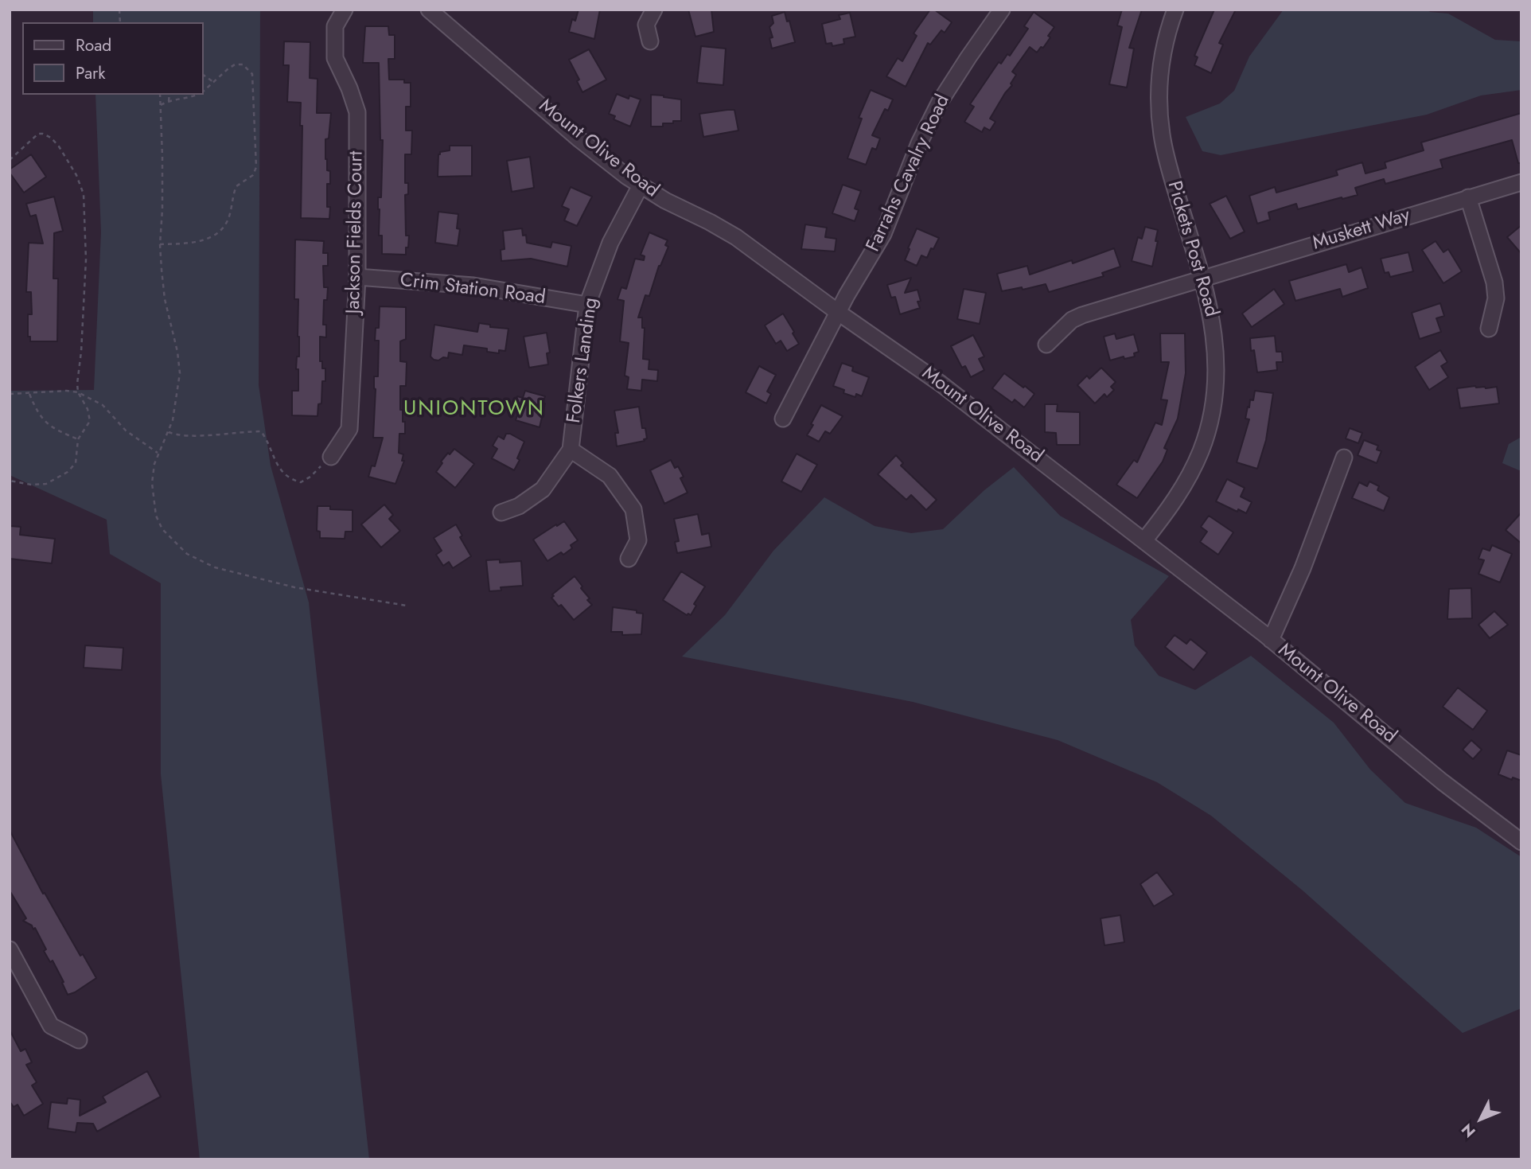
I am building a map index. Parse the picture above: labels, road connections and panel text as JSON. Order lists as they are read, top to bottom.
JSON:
{
  "streets": {
    "street": [
      "Mount Olive Road",
      "Farrahs Cavalry Road",
      "Muskett Way",
      "Jackson Fields Court",
      "Pickets Post Road",
      "Crim Station Road",
      "Folkers Landing"
    ]
  },
  "crossings": [
    ["Mount Olive Road", "Farrahs Cavalry Road"],
    ["Mount Olive Road", "Pickets Post Road"],
    ["Mount Olive Road", "Folkers Landing"],
    ["Muskett Way", "Pickets Post Road"],
    ["Jackson Fields Court", "Crim Station Road"],
    ["Crim Station Road", "Folkers Landing"]
  ],
  "districts": ["UNIONTOWN"],
  "legend": ["Road", "Park"],
  "north": "bottom left"
}
